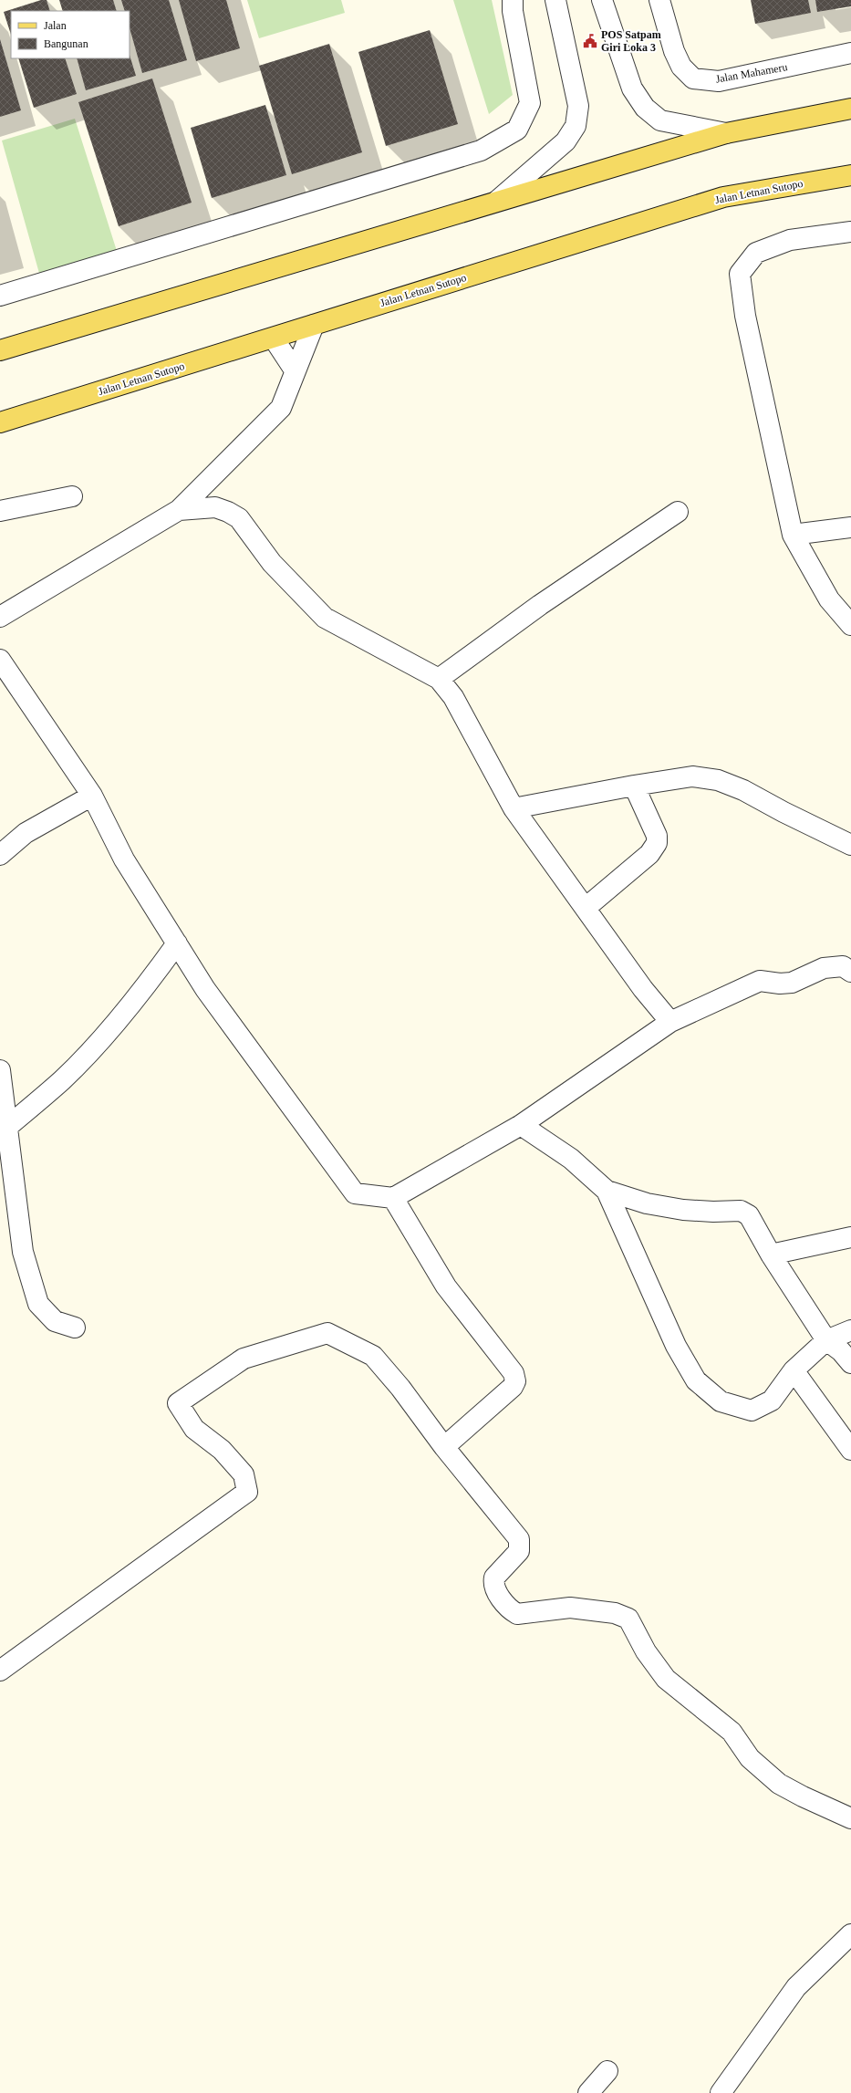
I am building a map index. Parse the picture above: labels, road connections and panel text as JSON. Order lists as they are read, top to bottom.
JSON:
{
  "streets": {
    "main road": ["Jalan Letnan Sutopo"],
    "street": ["Jalan Mahameru"]
  },
  "places": {
    "public building": ["POS Satpam Giri Loka 3"]
  },
  "legend": ["Jalan", "Bangunan"]
}
